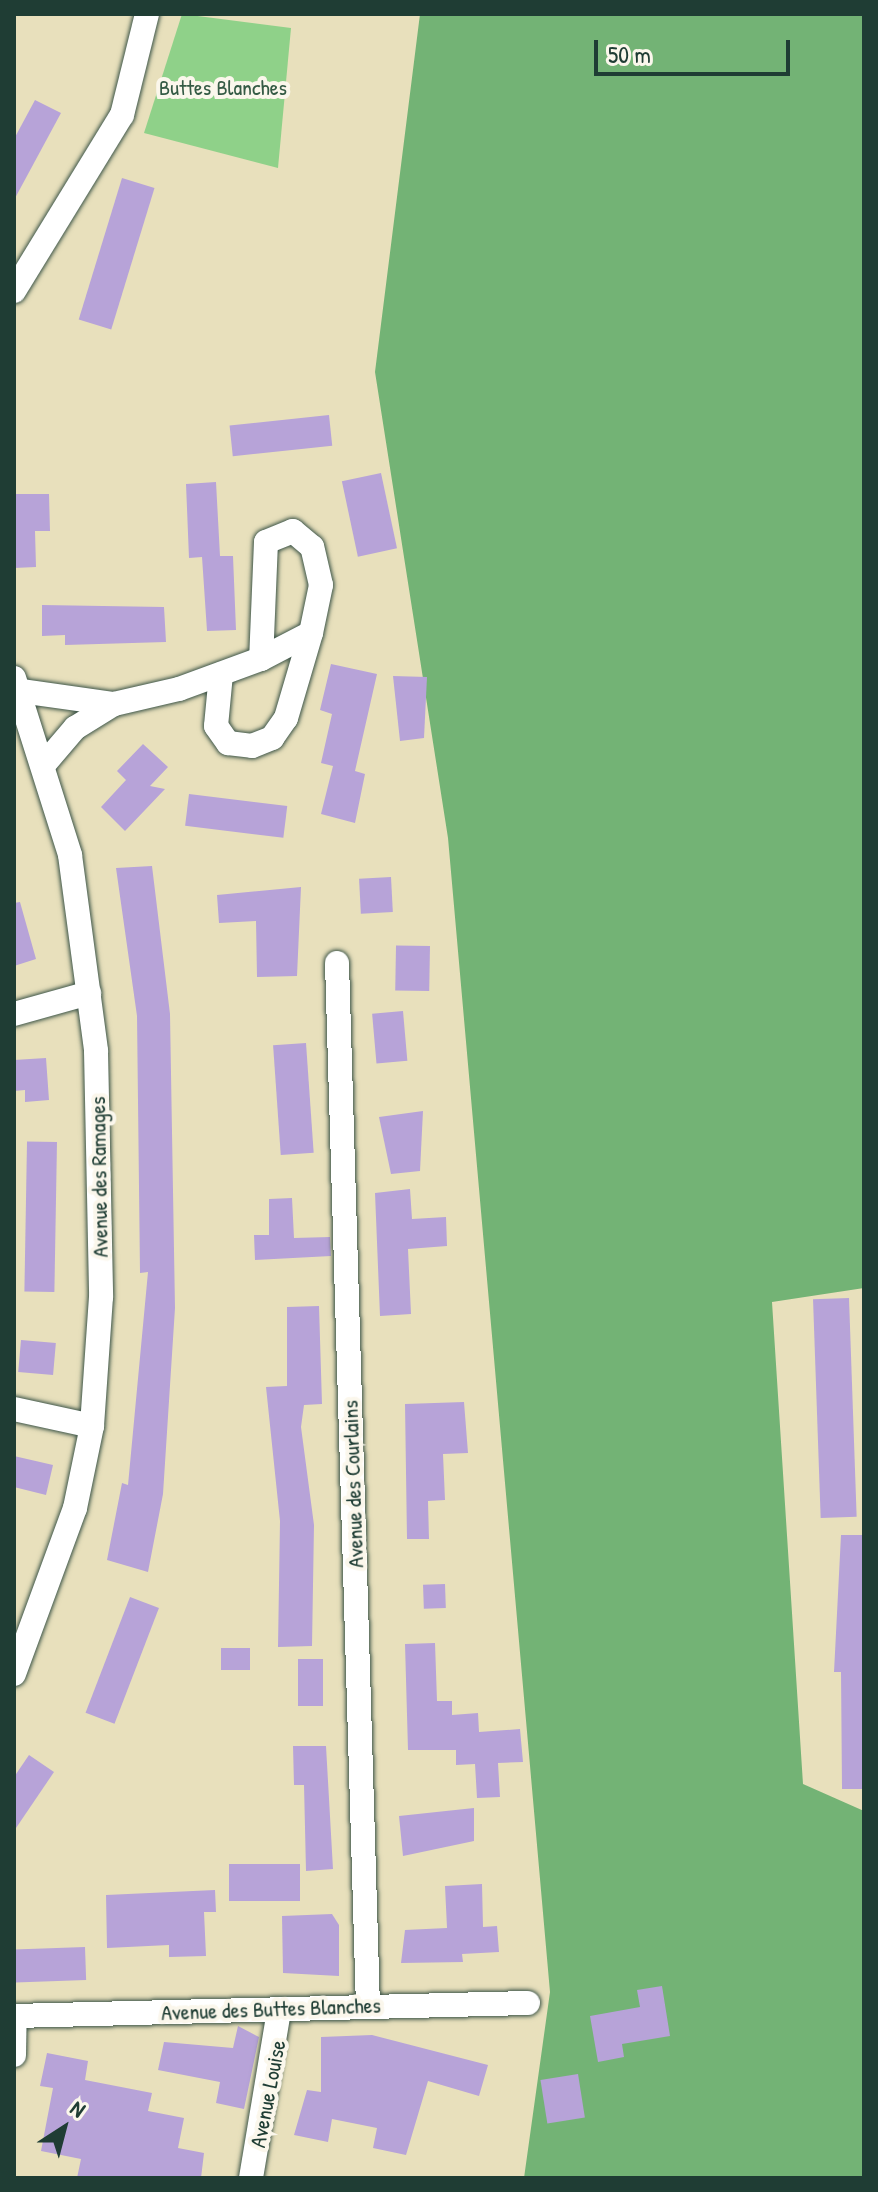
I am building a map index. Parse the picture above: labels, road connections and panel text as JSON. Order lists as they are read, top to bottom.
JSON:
{
  "streets": {
    "street": [
      "Avenue des Ramages",
      "Avenue des Courlains",
      "Avenue des Buttes Blanches",
      "Avenue Louise"
    ]
  },
  "crossings": [
    ["Avenue des Courlains", "Avenue des Buttes Blanches"],
    ["Avenue des Buttes Blanches", "Avenue Louise"]
  ],
  "parks": ["Buttes Blanches"],
  "scale_bar": "50 m",
  "north": "top right"
}
